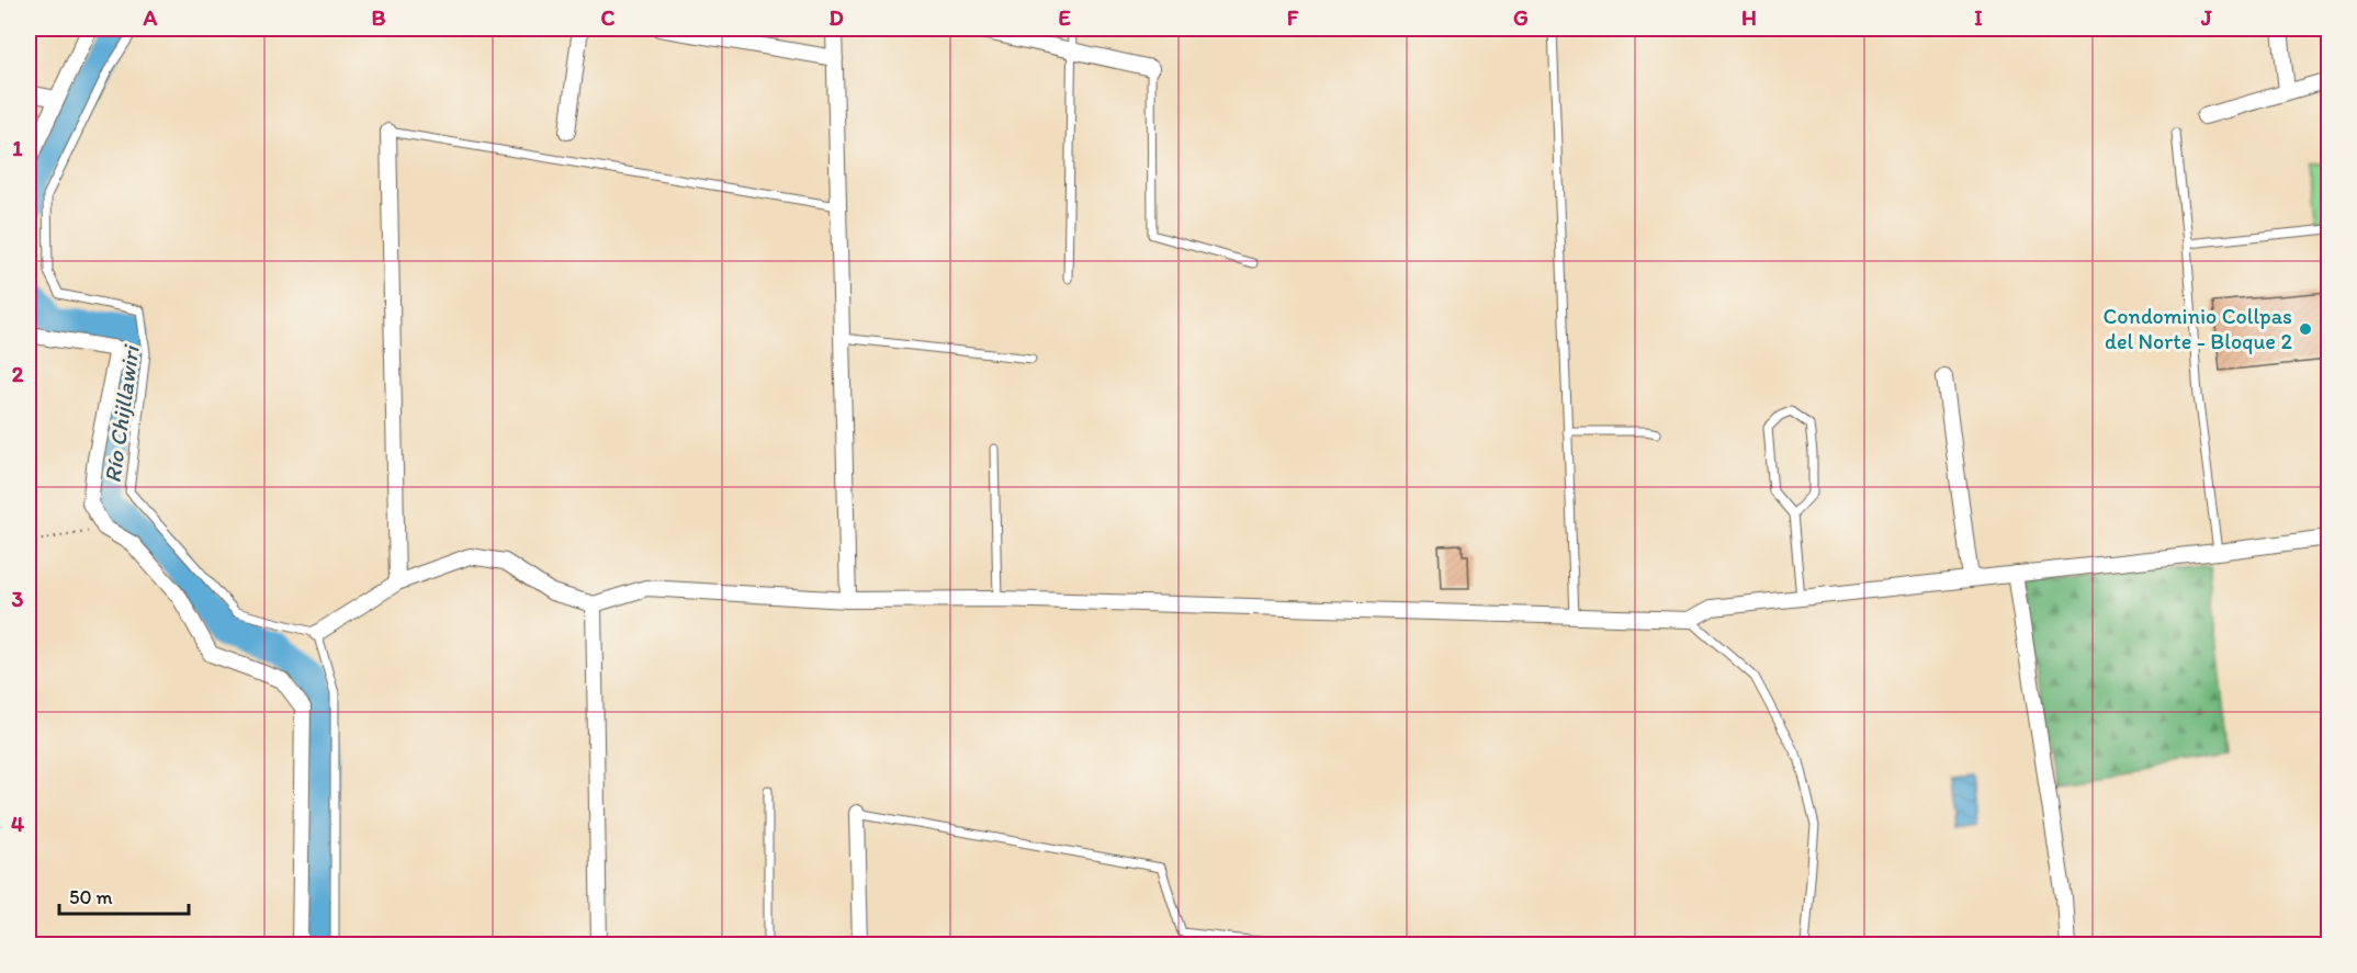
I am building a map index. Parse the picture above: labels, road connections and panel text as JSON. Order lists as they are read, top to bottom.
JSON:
{
  "water": ["Río Chijllawiri"],
  "places": ["Condominio Collpas del Norte - Bloque 2"],
  "scale_bar": "50 m",
  "grid": {
    "columns": [
      "A",
      "B",
      "C",
      "D",
      "E",
      "F",
      "G",
      "H",
      "I",
      "J"
    ],
    "rows": [
      "1",
      "2",
      "3",
      "4"
    ]
  }
}
